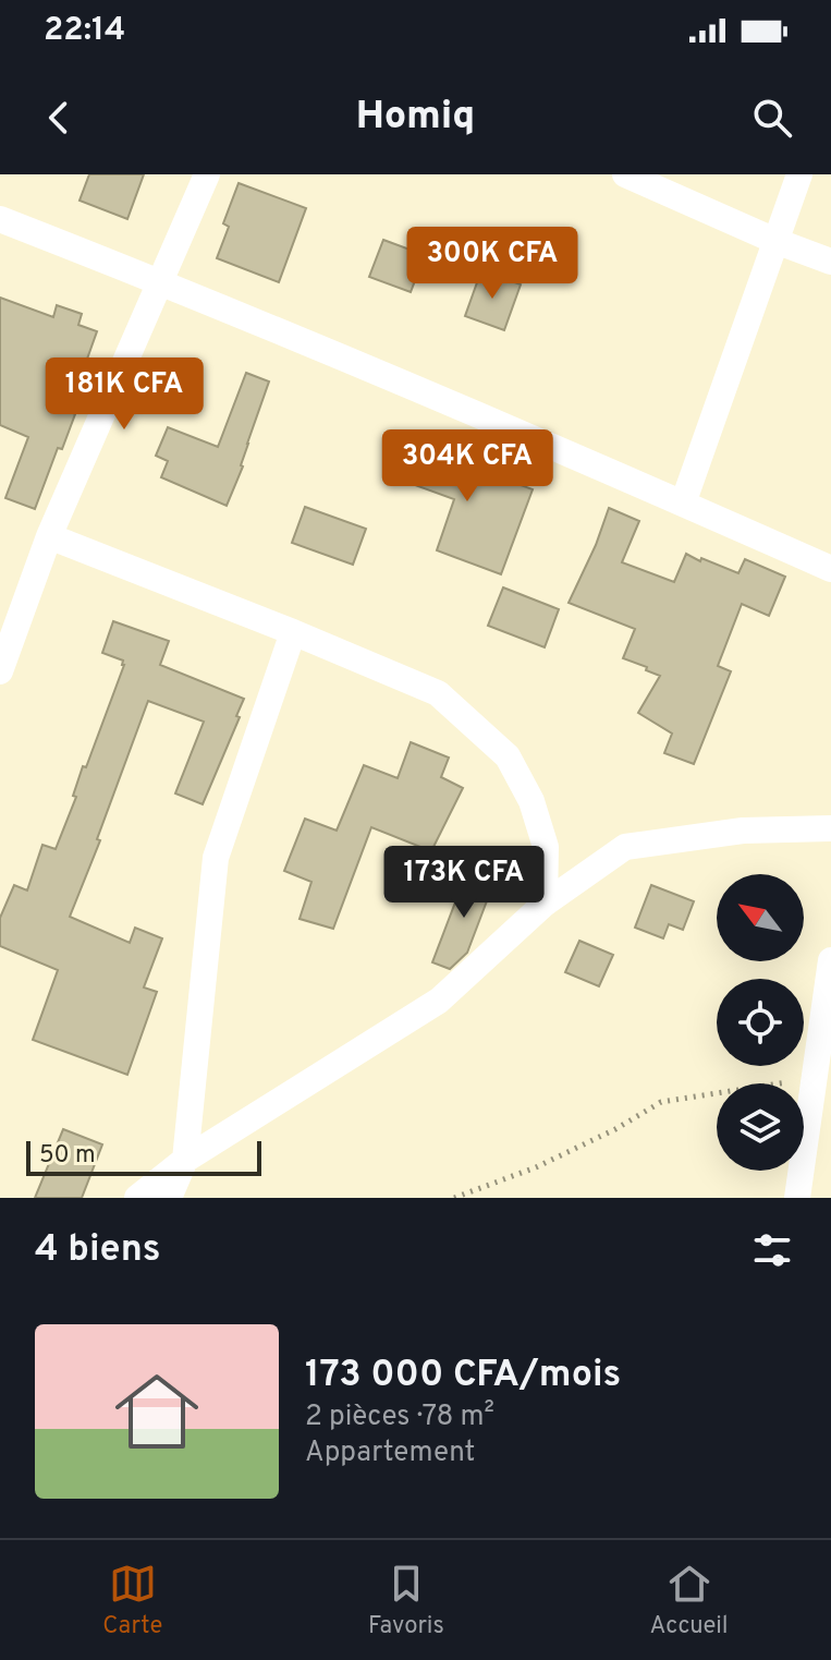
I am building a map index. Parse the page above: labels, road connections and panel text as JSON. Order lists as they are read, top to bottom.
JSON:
{
  "scale_bar": "50 m",
  "north": "top left",
  "page": {
    "status": "22:14",
    "header": "Homiq",
    "price": [
      "300K CFA",
      "181K CFA",
      "304K CFA",
      "173K CFA"
    ],
    "scale": "50 m",
    "heading": "4 biens",
    "list": [
      {
        "name": "173 000 CFA/mois",
        "note": "2 pièces · 78 m² · Appartement"
      }
    ],
    "tabs": ["Carte", "Favoris", "Accueil"]
  }
}
